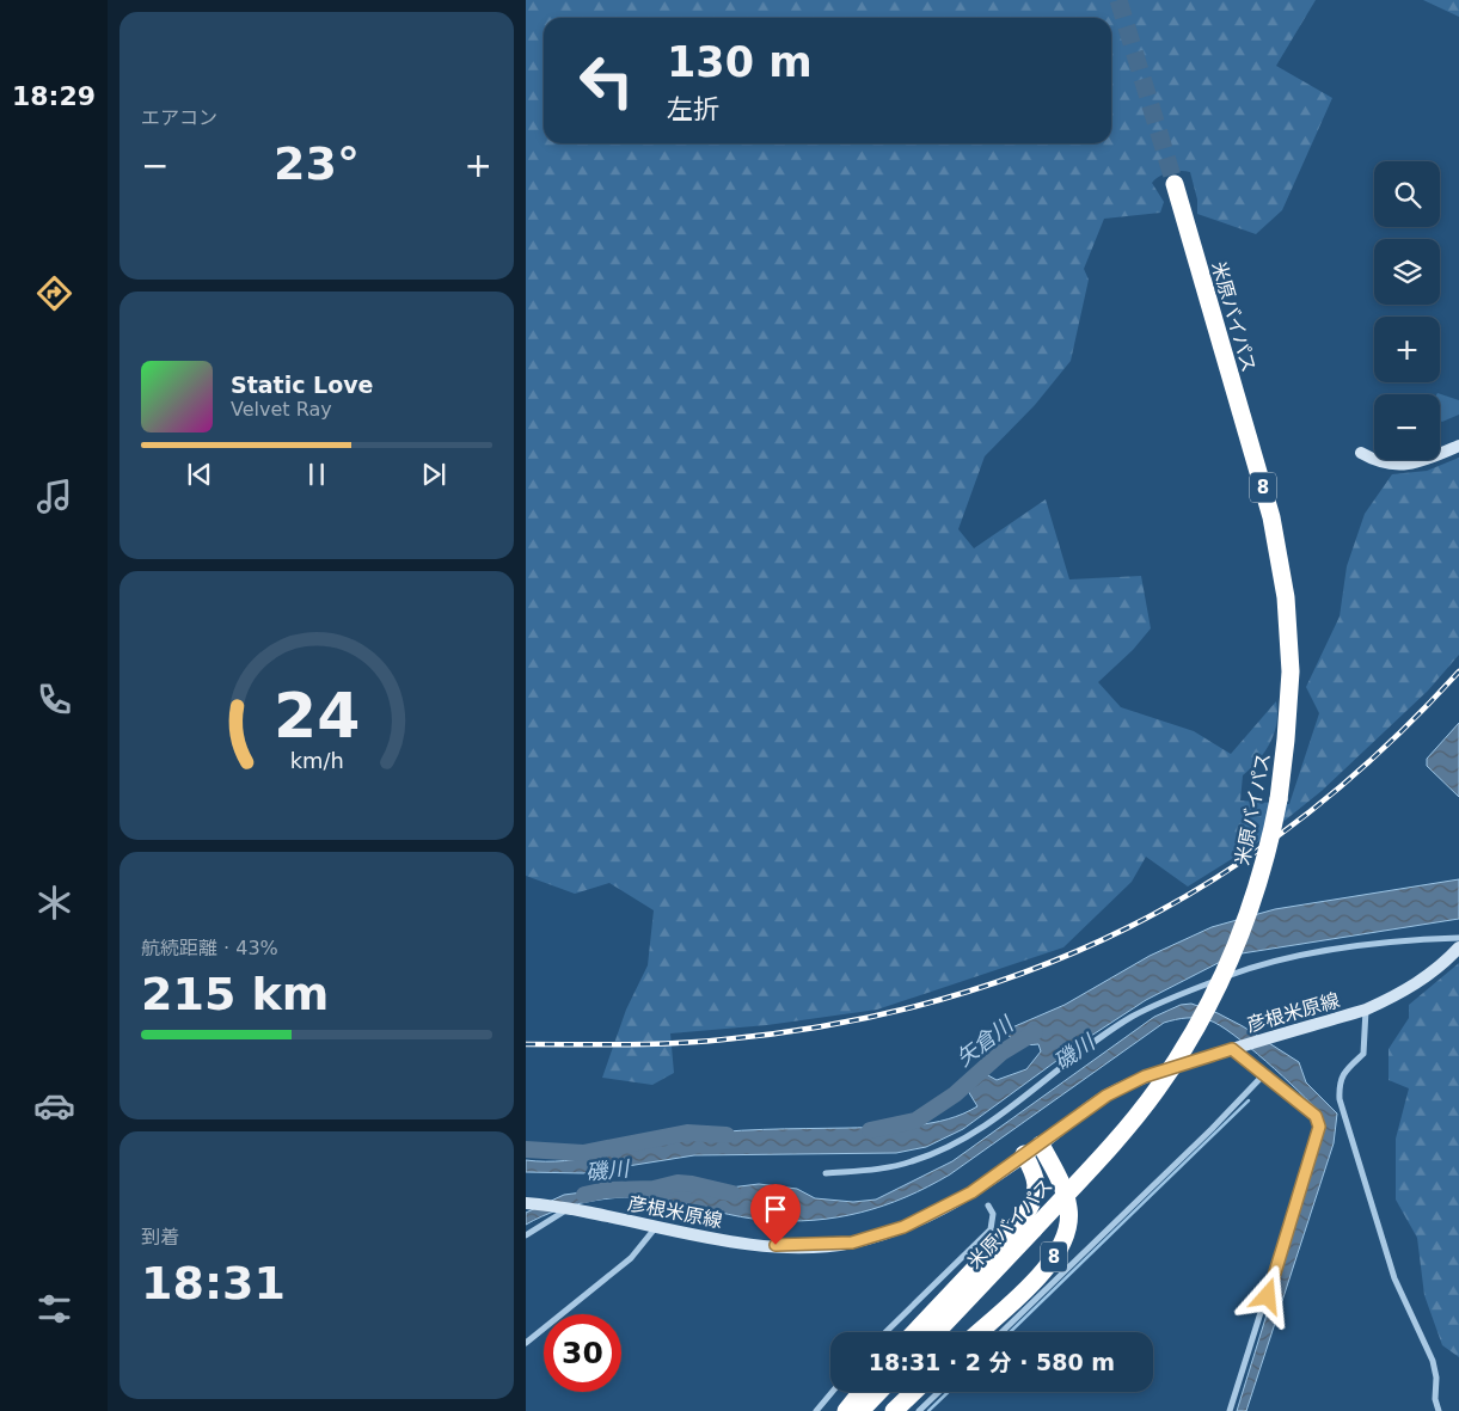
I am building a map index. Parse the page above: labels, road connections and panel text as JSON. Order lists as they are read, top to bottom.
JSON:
{
  "streets": {
    "highway": ["米原バイパス", "8"],
    "main road": ["彦根米原線"]
  },
  "crossings": [
    ["8", "彦根米原線"]
  ],
  "water": ["矢倉川", "磯川"],
  "page": {
    "tabs": "18:29",
    "tile": [
      "エアコン",
      ["航続距離 · 43%", "215 km"],
      ["到着", "18:31"]
    ],
    "turn": ["130 m", "左折"],
    "heat": ["−", "23°", "+"],
    "map_buttons": ["+", "−"],
    "song": ["Static Love", "Velvet Ray"],
    "limit": "30",
    "trip": "18:31 · 2 分 · 580 m",
    "gauge": ["24", "km/h"]
  }
}
